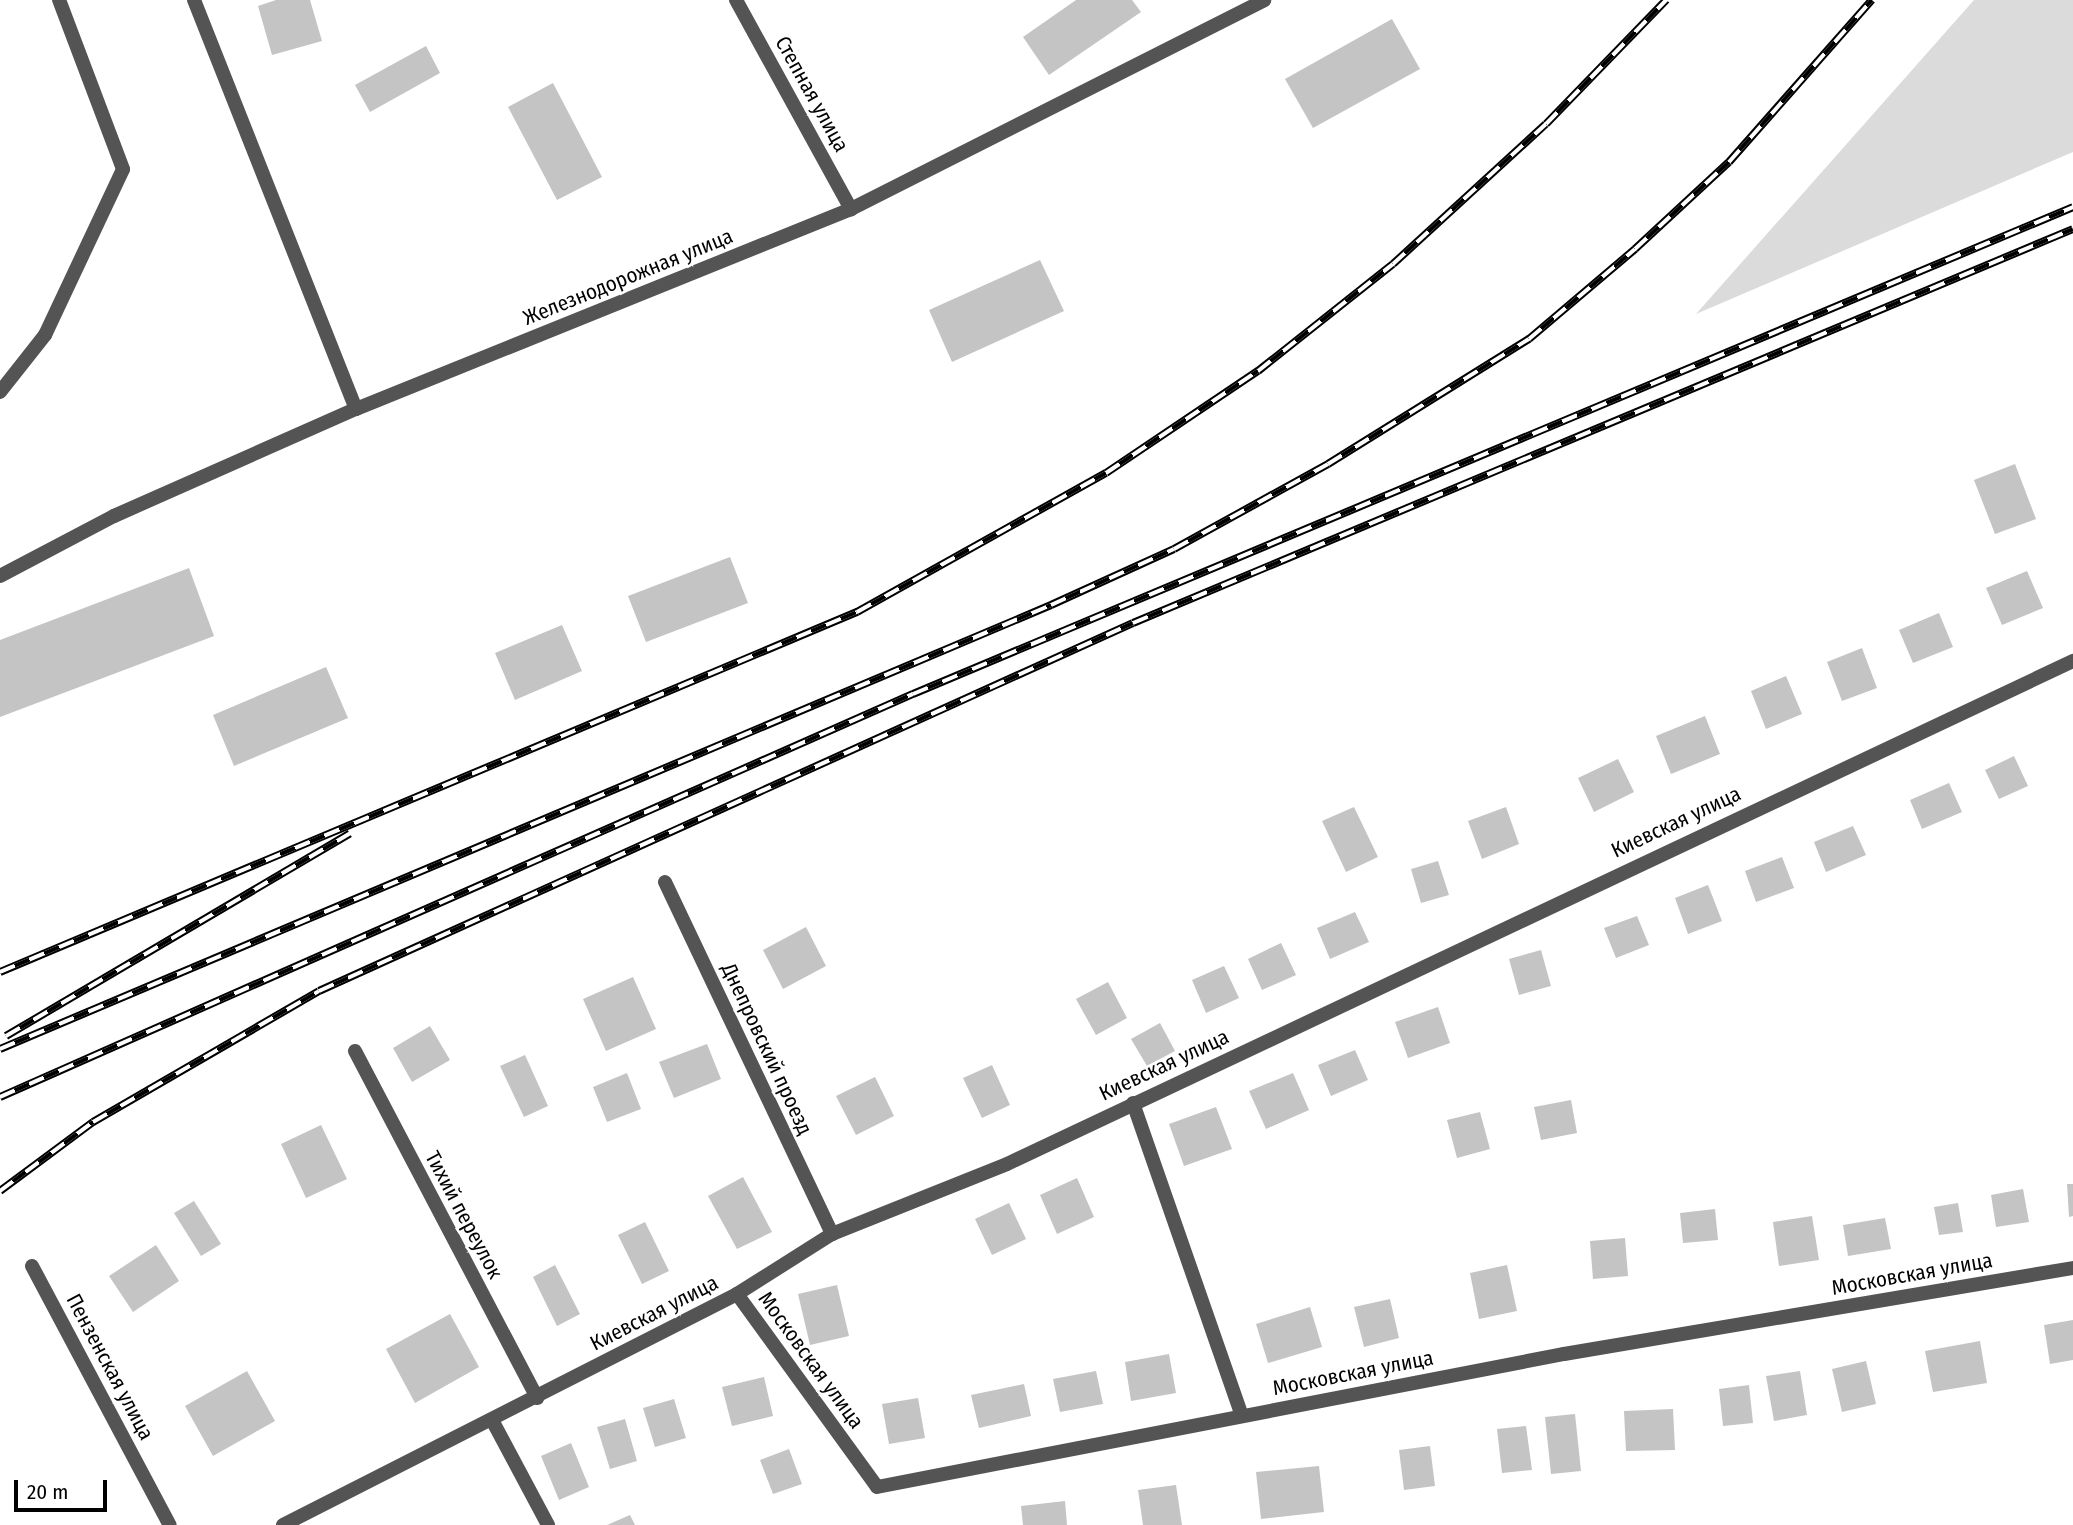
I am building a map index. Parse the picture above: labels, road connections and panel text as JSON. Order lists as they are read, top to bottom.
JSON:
{
  "streets": {
    "street": [
      "Степная улица",
      "Железнодорожная улица",
      "Киевская улица",
      "Днепровский проезд",
      "Тихий переулок",
      "Московская улица",
      "Пензенская улица"
    ]
  },
  "crossings": [
    ["Степная улица", "Железнодорожная улица"],
    ["Киевская улица", "Днепровский проезд"],
    ["Киевская улица", "Тихий переулок"],
    ["Киевская улица", "Московская улица"]
  ],
  "scale_bar": "20 m"
}
